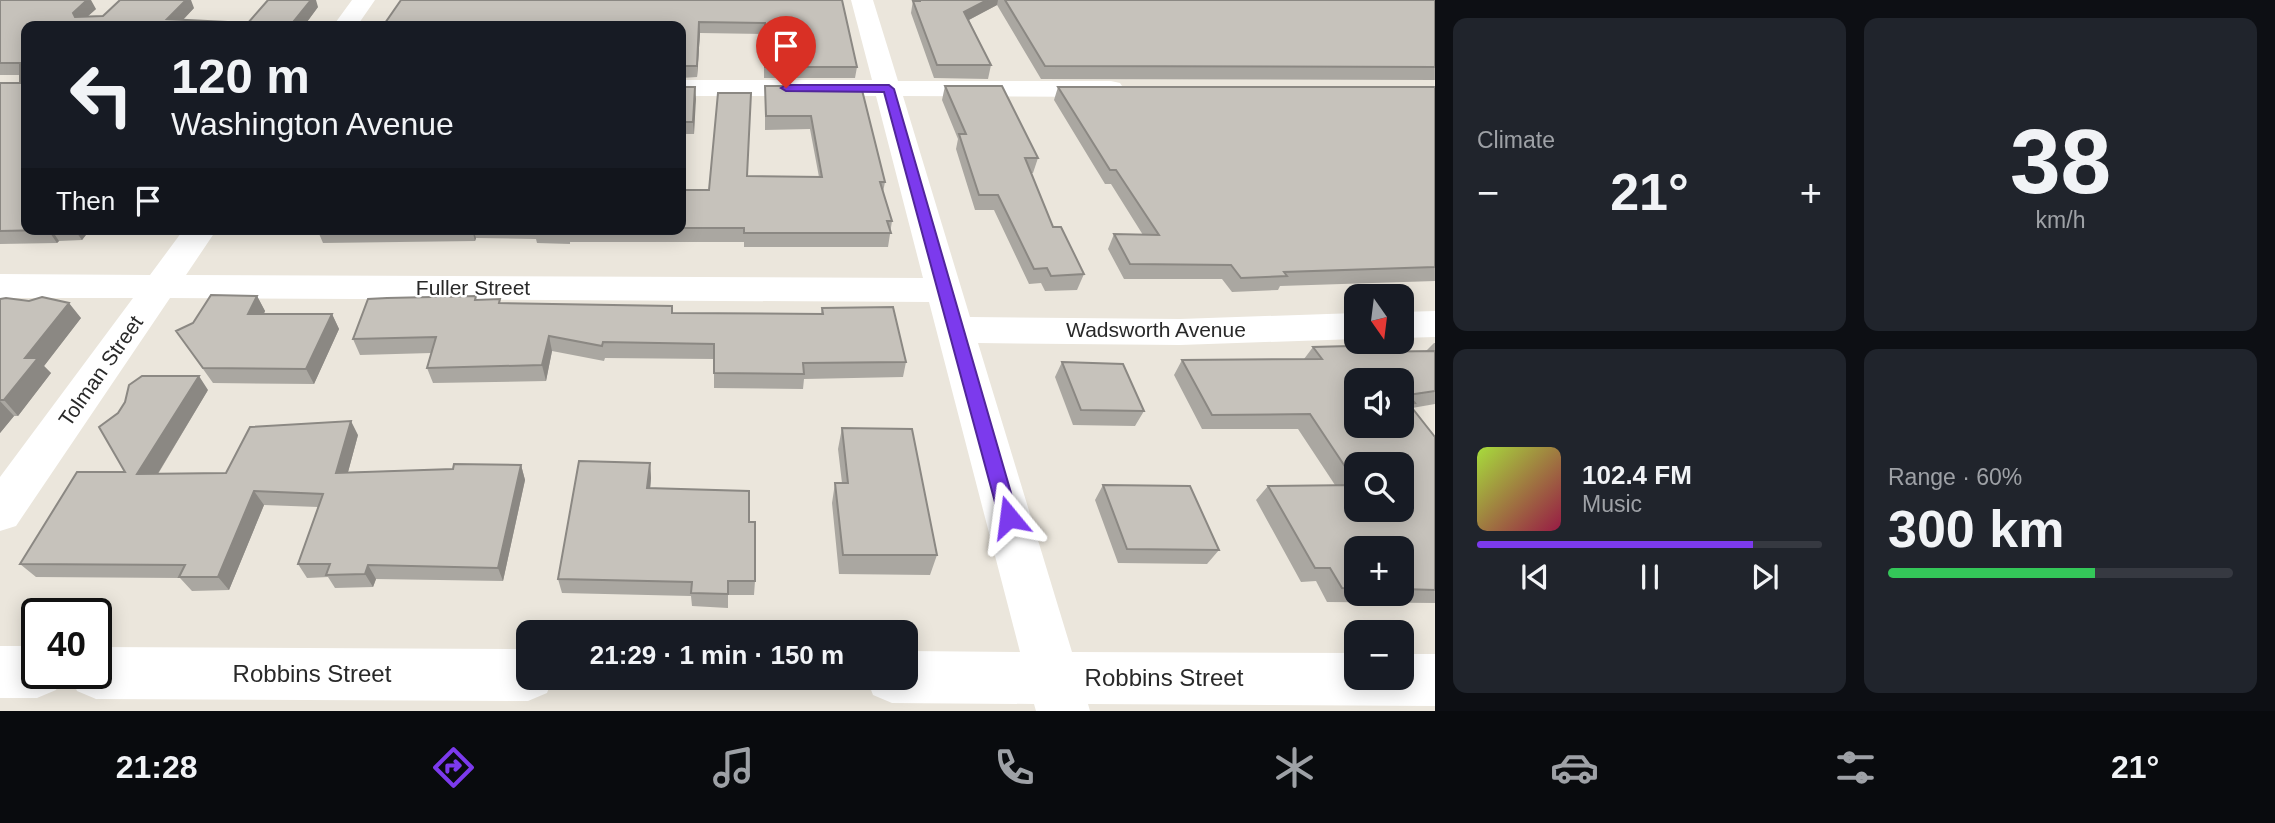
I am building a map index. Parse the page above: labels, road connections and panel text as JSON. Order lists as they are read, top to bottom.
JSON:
{
  "streets": {
    "street": [
      "Fuller Street",
      "Wadsworth Avenue",
      "Tolman Street",
      "Robbins Street"
    ]
  },
  "crossings": [
    ["Fuller Street", "Tolman Street"]
  ],
  "north": "bottom",
  "page": {
    "tile": [
      "Climate",
      ["38", "km/h"],
      ["Range · 60%", "300 km"]
    ],
    "turn": ["120 m", "Washington Avenue"],
    "heat": ["−", "21°", "+"],
    "then": "Then",
    "map_buttons": ["+", "−"],
    "song": ["102.4 FM", "Music"],
    "limit": "40",
    "trip": "21:29 · 1 min · 150 m",
    "tabs": ["21:28", "21°"]
  }
}
